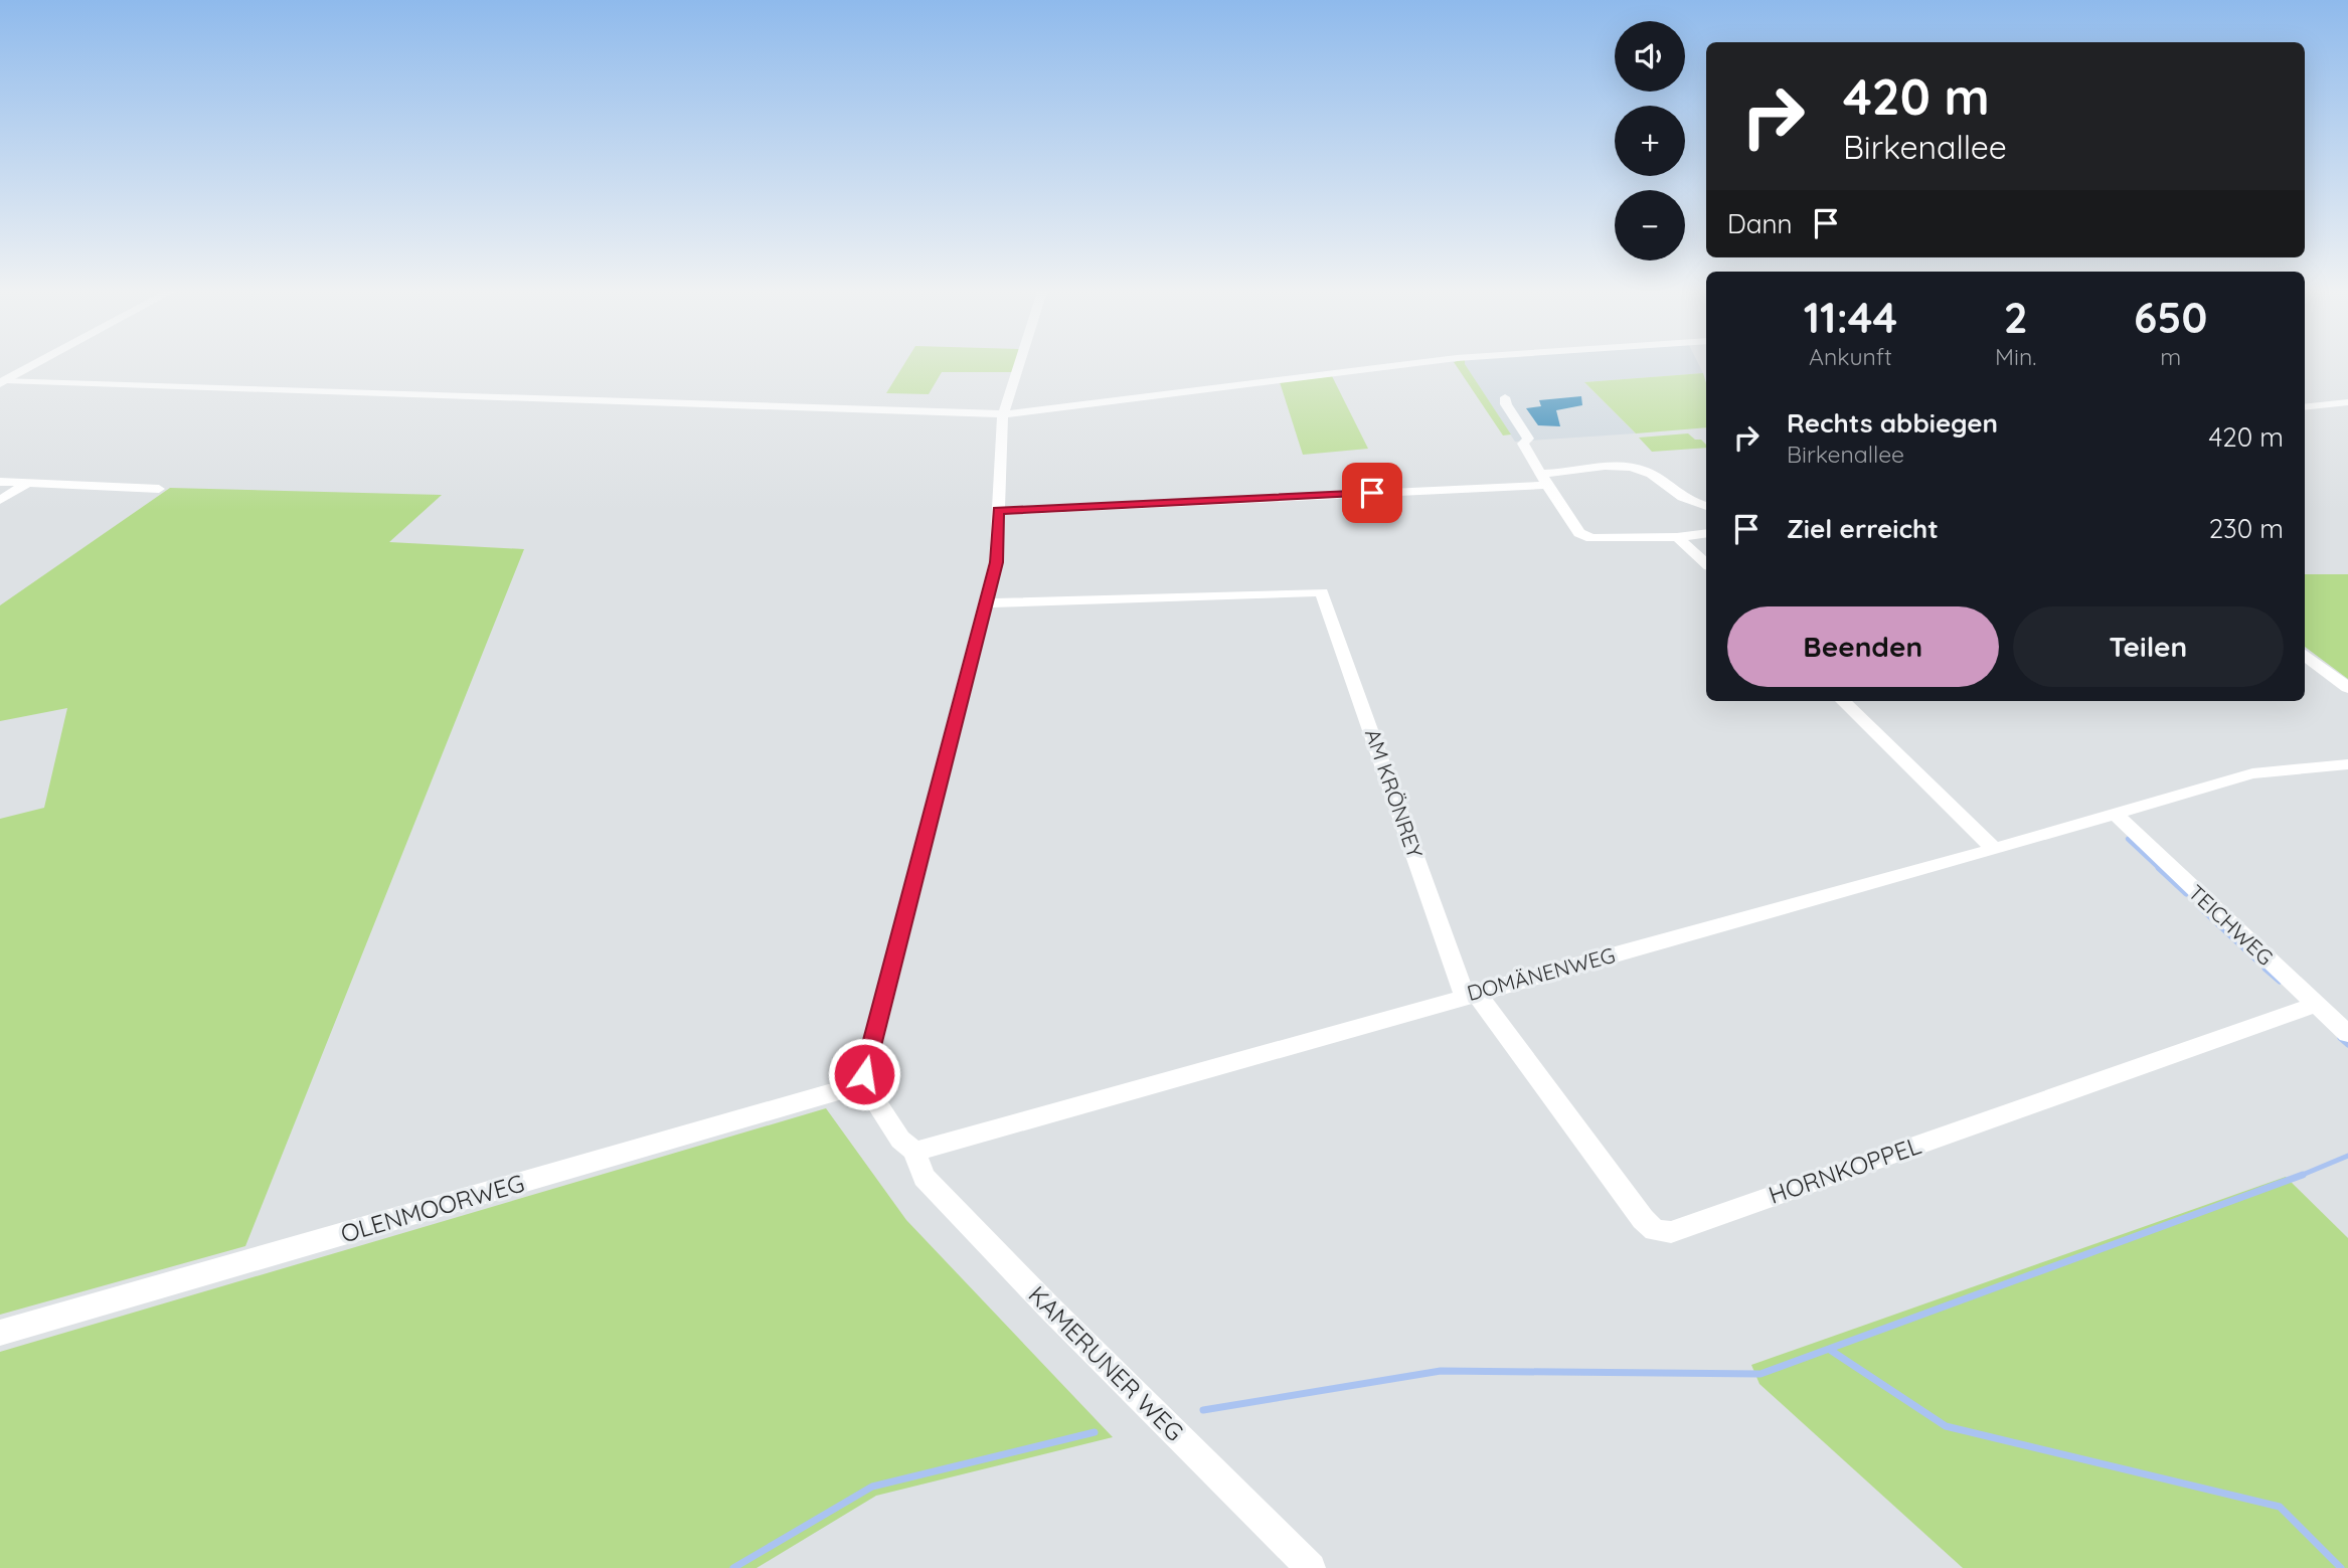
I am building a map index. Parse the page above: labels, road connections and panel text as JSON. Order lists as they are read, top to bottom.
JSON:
{
  "streets": {
    "street": [
      "AM KRÖNREY",
      "TEICHWEG",
      "DOMÄNENWEG",
      "HORNKOPPEL",
      "OLENMOORWEG",
      "KAMERUNER WEG"
    ]
  },
  "crossings": [
    ["AM KRÖNREY", "DOMÄNENWEG"],
    ["AM KRÖNREY", "HORNKOPPEL"],
    ["TEICHWEG", "DOMÄNENWEG"],
    ["TEICHWEG", "HORNKOPPEL"],
    ["DOMÄNENWEG", "HORNKOPPEL"],
    ["DOMÄNENWEG", "KAMERUNER WEG"]
  ],
  "page": {
    "map_buttons": ["+", "−"],
    "turn": ["420 m", "Birkenallee"],
    "then": "Dann",
    "eta": [
      "11:44",
      "Ankunft",
      "2",
      "Min.",
      "650",
      "m"
    ],
    "list": [
      {
        "name": "Rechts abbiegen",
        "note": "Birkenallee",
        "value": "420 m"
      },
      {
        "name": "Ziel erreicht",
        "value": "230 m"
      }
    ],
    "buttons": ["Beenden", "Teilen"]
  }
}
